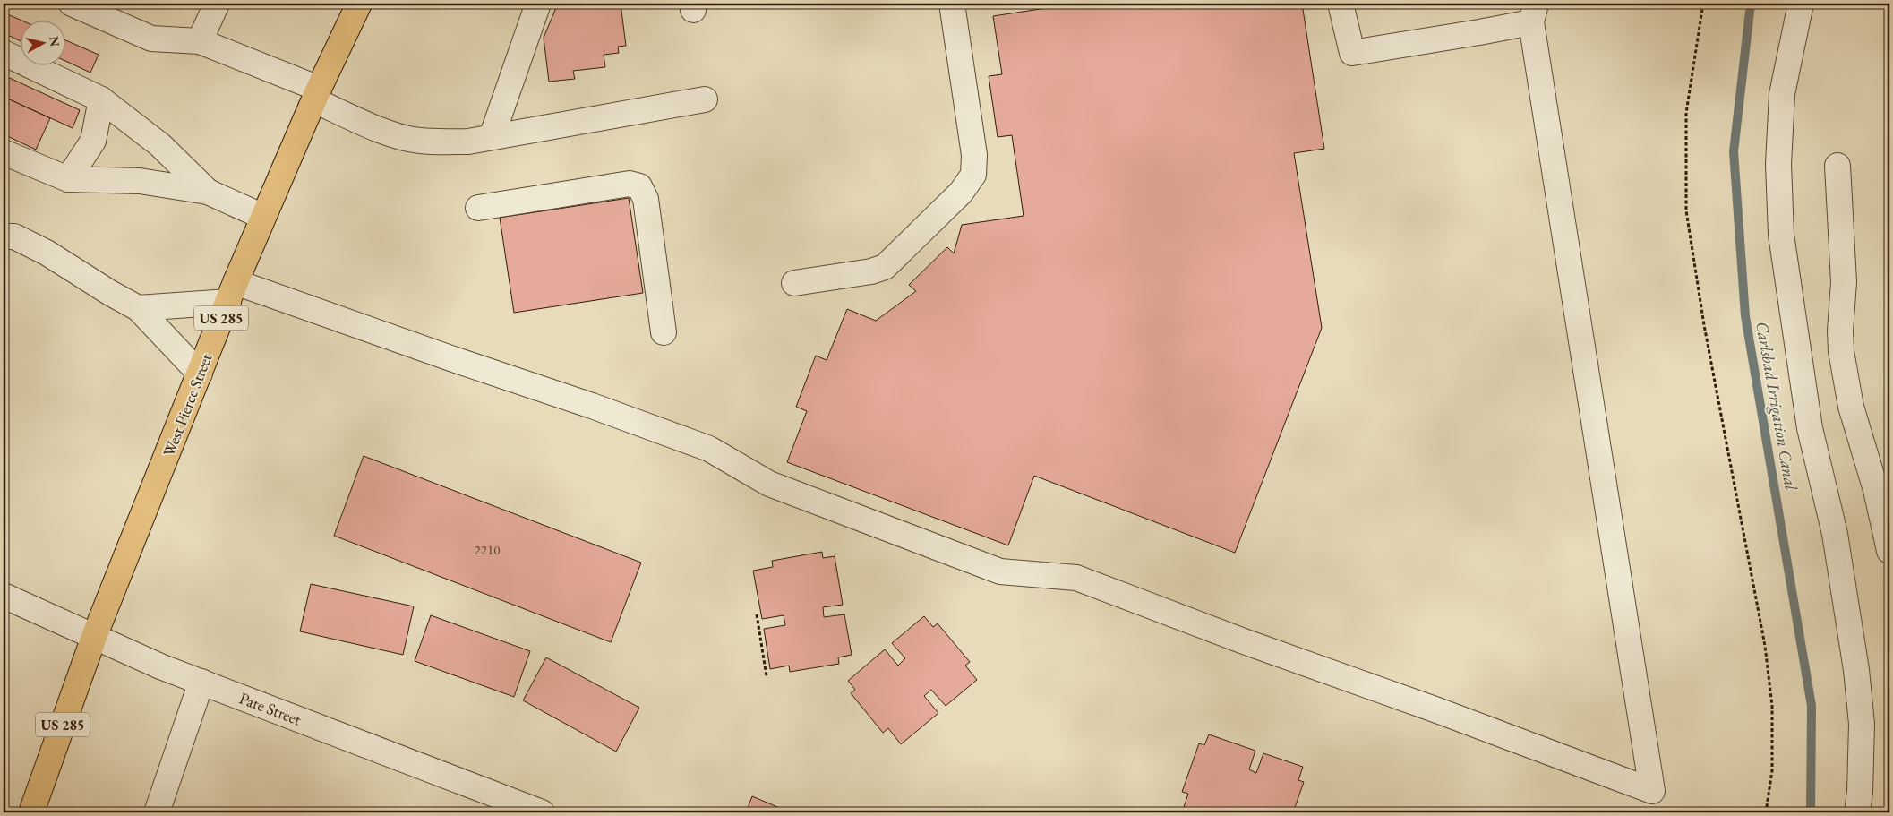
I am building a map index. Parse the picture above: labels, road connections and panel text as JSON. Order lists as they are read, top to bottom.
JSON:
{
  "streets": {
    "highway": ["US 285", "West Pierce Street"],
    "street": ["Pate Street"]
  },
  "crossings": [
    ["West Pierce Street", "Pate Street"]
  ],
  "water": ["Carlsbad Irrigation Canal"],
  "house_numbers": ["2210"],
  "north": "right"
}
